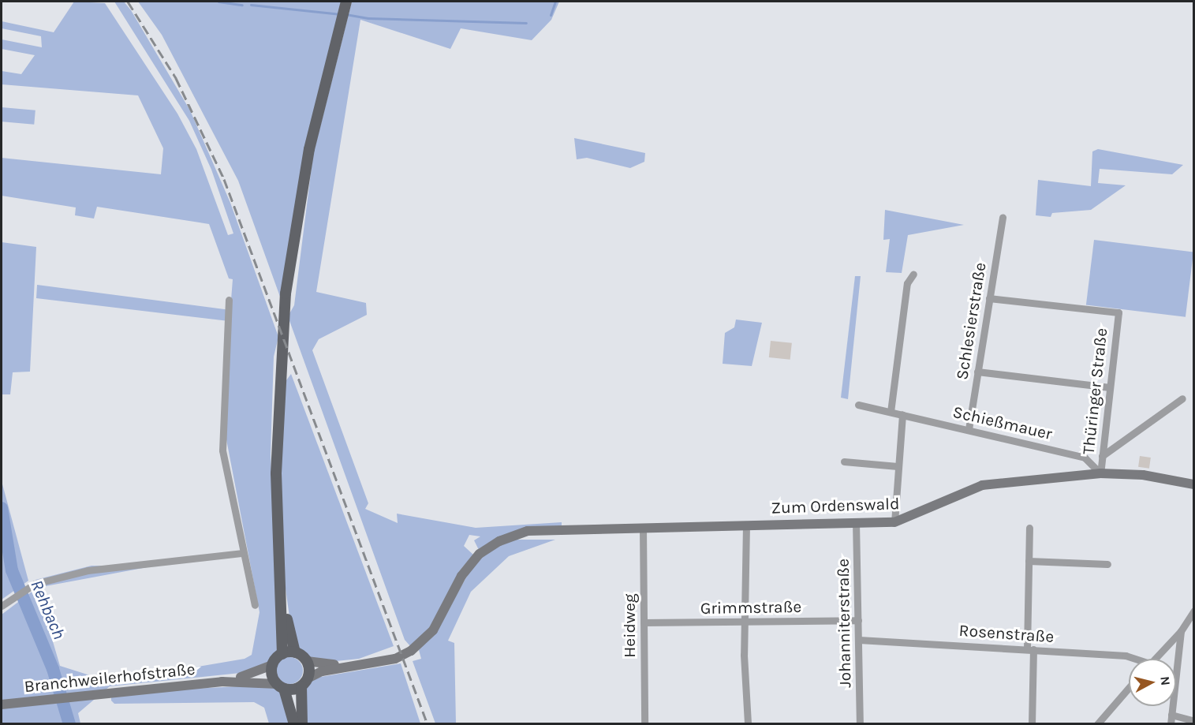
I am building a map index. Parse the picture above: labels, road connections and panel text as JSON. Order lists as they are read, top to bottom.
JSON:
{
  "streets": {
    "street": [
      "Schlesierstraße",
      "Thüringer Straße",
      "Schießmauer",
      "Zum Ordenswald",
      "Grimmstraße",
      "Johanniterstraße",
      "Heidweg",
      "Rosenstraße",
      "Branchweilerhofstraße"
    ]
  },
  "crossings": [
    ["Schlesierstraße", "Thüringer Straße"],
    ["Schlesierstraße", "Schießmauer"],
    ["Thüringer Straße", "Schießmauer"],
    ["Thüringer Straße", "Zum Ordenswald"],
    ["Schießmauer", "Zum Ordenswald"],
    ["Zum Ordenswald", "Johanniterstraße"],
    ["Zum Ordenswald", "Heidweg"],
    ["Zum Ordenswald", "Branchweilerhofstraße"],
    ["Grimmstraße", "Johanniterstraße"],
    ["Grimmstraße", "Heidweg"],
    ["Johanniterstraße", "Rosenstraße"]
  ],
  "water": ["Rehbach"],
  "north": "right"
}
